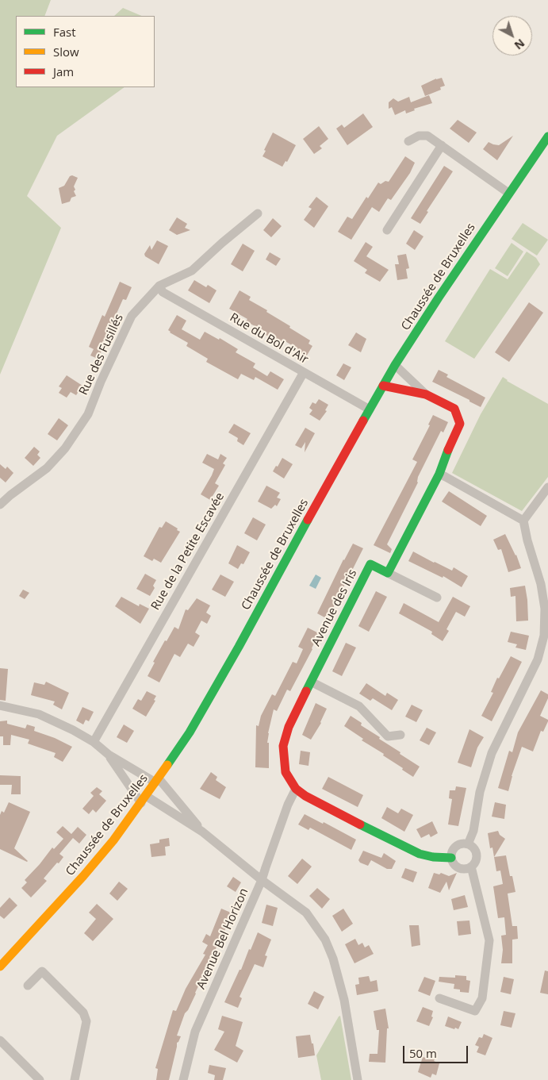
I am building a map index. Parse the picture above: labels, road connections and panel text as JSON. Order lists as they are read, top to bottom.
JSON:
{
  "streets": {
    "main road": ["Chaussée de Bruxelles", "Avenue des Iris"],
    "street": [
      "Rue du Bol d'Air",
      "Rue des Fusillés",
      "Rue de la Petite Escavée",
      "Avenue Bel Horizon"
    ]
  },
  "crossings": [
    ["Chaussée de Bruxelles", "Rue du Bol d'Air"],
    ["Chaussée de Bruxelles", "Avenue Bel Horizon"],
    ["Rue du Bol d'Air", "Rue des Fusillés"],
    ["Rue du Bol d'Air", "Rue de la Petite Escavée"]
  ],
  "legend": ["Fast", "Slow", "Jam"],
  "scale_bar": "50 m",
  "north": "bottom right"
}
